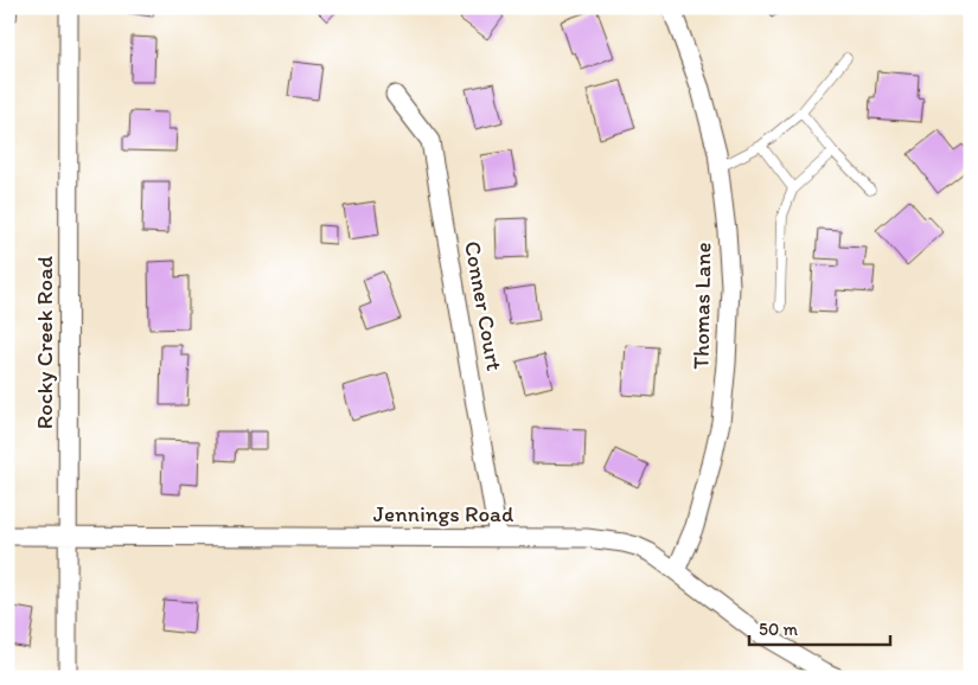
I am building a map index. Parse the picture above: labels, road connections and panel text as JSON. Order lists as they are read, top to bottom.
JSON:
{
  "streets": {
    "street": [
      "Conner Court",
      "Thomas Lane",
      "Rocky Creek Road",
      "Jennings Road"
    ]
  },
  "crossings": [
    ["Conner Court", "Jennings Road"],
    ["Thomas Lane", "Jennings Road"],
    ["Rocky Creek Road", "Jennings Road"]
  ],
  "scale_bar": "50 m"
}
